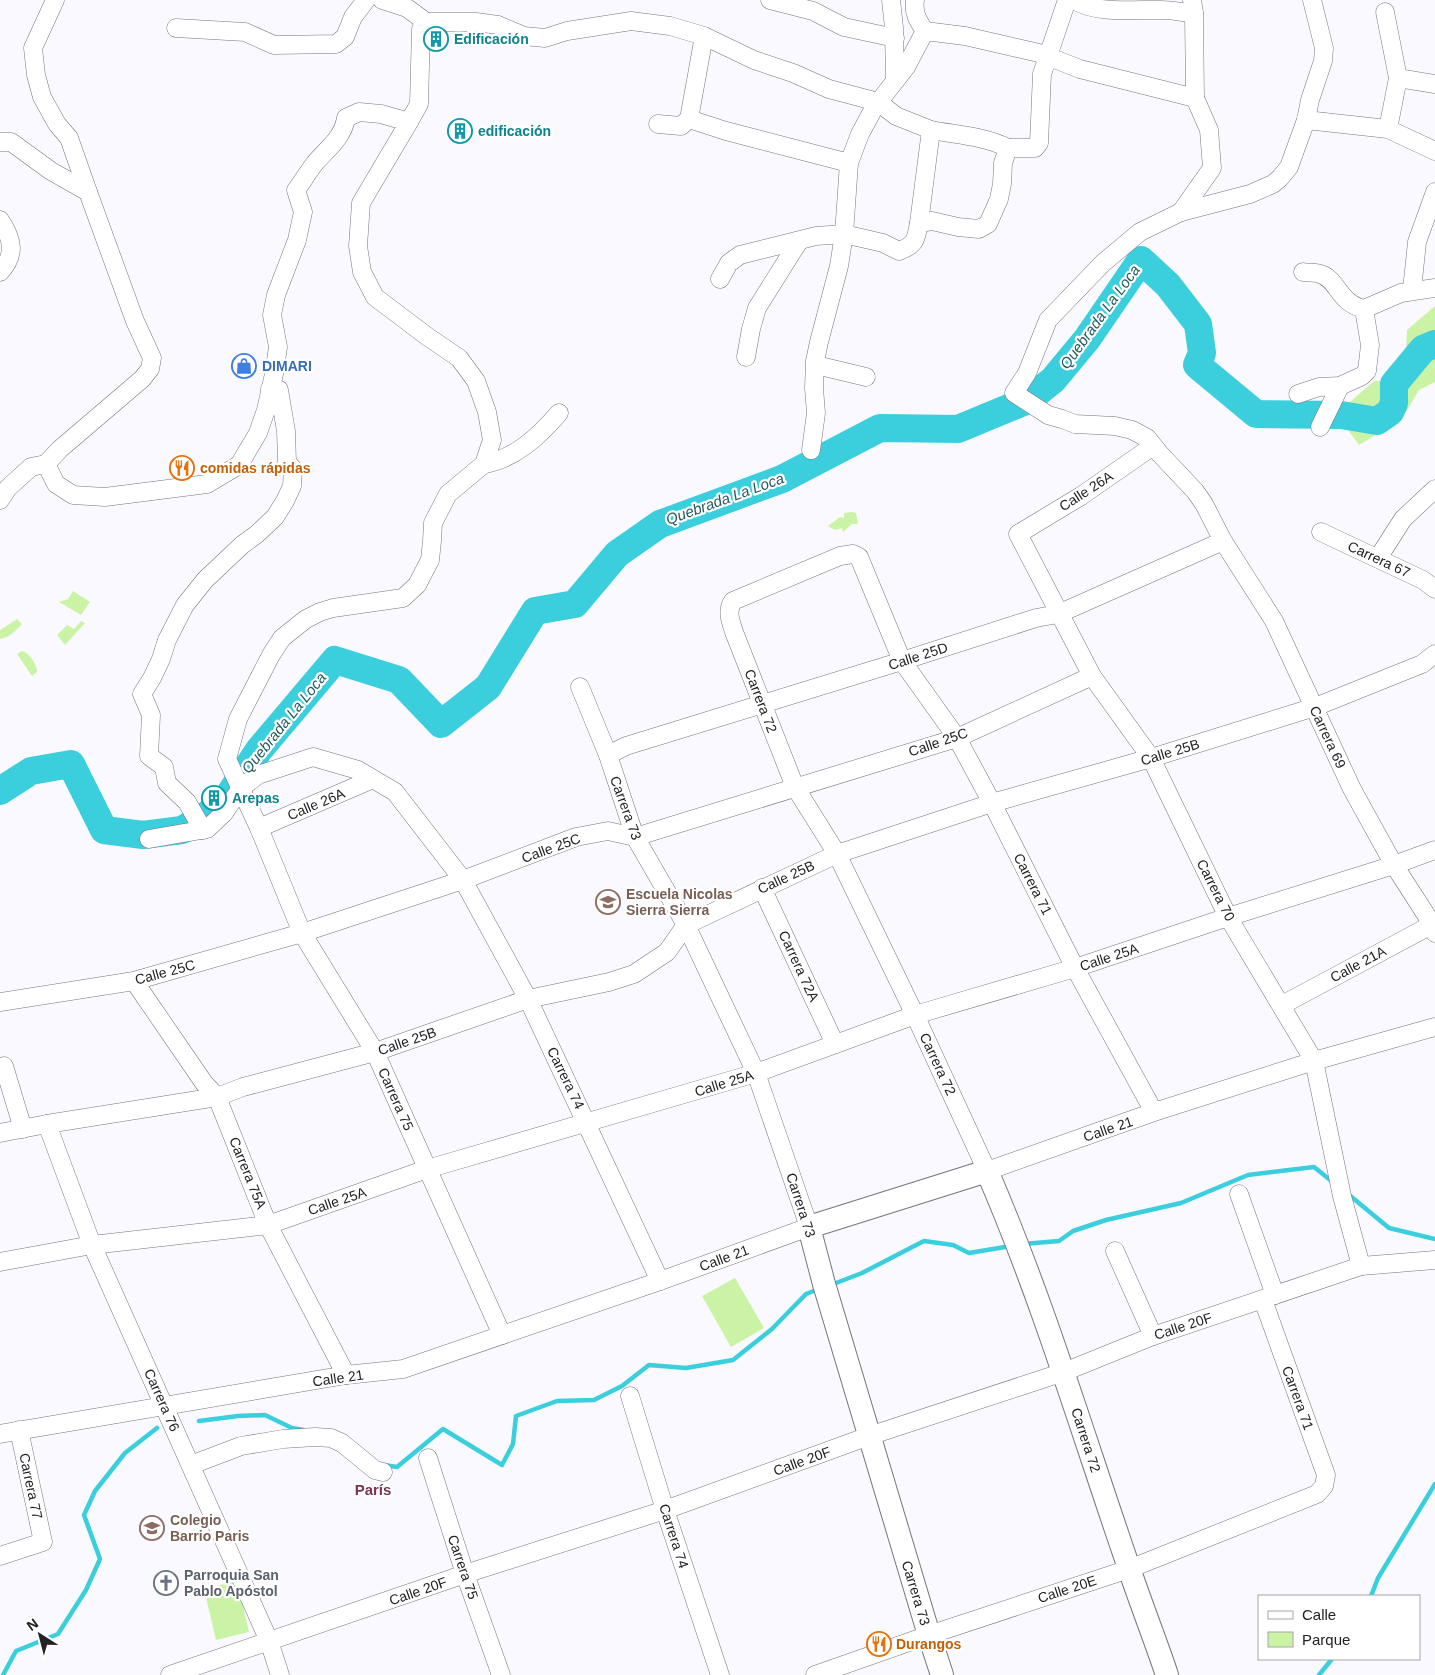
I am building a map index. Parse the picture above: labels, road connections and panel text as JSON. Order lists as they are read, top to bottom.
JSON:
{
  "streets": {
    "street": [
      "Calle 26A",
      "Carrera 67",
      "Calle 25D",
      "Carrera 72",
      "Carrera 69",
      "Calle 25C",
      "Calle 25B",
      "Carrera 73",
      "Carrera 71",
      "Carrera 70",
      "Calle 25A",
      "Calle 21A",
      "Carrera 72A",
      "Carrera 74",
      "Carrera 75",
      "Calle 21",
      "Carrera 75A",
      "Calle 20F",
      "Carrera 76",
      "Carrera 77",
      "Calle 20E"
    ]
  },
  "crossings": [
    ["Calle 26A", "Carrera 69"],
    ["Calle 26A", "Carrera 70"],
    ["Calle 26A", "Carrera 74"],
    ["Calle 26A", "Carrera 75"],
    ["Calle 25D", "Carrera 72"],
    ["Calle 25D", "Carrera 69"],
    ["Calle 25D", "Carrera 73"],
    ["Calle 25D", "Carrera 71"],
    ["Calle 25D", "Carrera 70"],
    ["Carrera 72", "Calle 25C"],
    ["Carrera 72", "Calle 25B"],
    ["Carrera 72", "Carrera 71"],
    ["Carrera 72", "Calle 25A"],
    ["Carrera 72", "Calle 21"],
    ["Carrera 72", "Calle 20F"],
    ["Carrera 72", "Calle 20E"],
    ["Carrera 69", "Calle 25B"],
    ["Carrera 69", "Calle 25A"],
    ["Carrera 69", "Calle 21A"],
    ["Calle 25C", "Carrera 73"],
    ["Calle 25C", "Carrera 71"],
    ["Calle 25C", "Carrera 70"],
    ["Calle 25C", "Carrera 74"],
    ["Calle 25C", "Carrera 75"],
    ["Calle 25C", "Carrera 75A"],
    ["Calle 25B", "Carrera 73"],
    ["Calle 25B", "Carrera 71"],
    ["Calle 25B", "Carrera 70"],
    ["Calle 25B", "Carrera 72A"],
    ["Calle 25B", "Carrera 74"],
    ["Calle 25B", "Carrera 75"],
    ["Calle 25B", "Carrera 75A"],
    ["Calle 25B", "Carrera 76"],
    ["Carrera 73", "Calle 25A"],
    ["Carrera 73", "Calle 21"],
    ["Carrera 73", "Calle 20F"],
    ["Carrera 73", "Calle 20E"],
    ["Carrera 71", "Calle 25A"],
    ["Carrera 71", "Calle 21"],
    ["Carrera 71", "Calle 20F"],
    ["Carrera 71", "Calle 20E"],
    ["Carrera 70", "Calle 25A"],
    ["Carrera 70", "Calle 21A"],
    ["Carrera 70", "Calle 21"],
    ["Carrera 70", "Calle 20F"],
    ["Calle 25A", "Carrera 72A"],
    ["Calle 25A", "Carrera 74"],
    ["Calle 25A", "Carrera 75"],
    ["Calle 25A", "Carrera 75A"],
    ["Calle 25A", "Carrera 76"],
    ["Carrera 74", "Carrera 75"],
    ["Carrera 74", "Calle 21"],
    ["Carrera 74", "Calle 20F"],
    ["Carrera 75", "Calle 21"],
    ["Carrera 75", "Calle 20F"],
    ["Calle 21", "Carrera 75A"],
    ["Calle 21", "Carrera 76"],
    ["Calle 21", "Carrera 77"],
    ["Calle 20F", "Carrera 76"]
  ],
  "districts": ["París"],
  "water": ["Quebrada La Loca"],
  "places": {
    "building": ["Edificación", "edificación", "Arepas"],
    "shop": ["DIMARI"],
    "restaurant": ["comidas rápidas", "Durangos"],
    "school or university": ["Escuela Nicolas Sierra Sierra", "Colegio Barrio Paris"],
    "church": ["Parroquia San Pablo Apóstol"]
  },
  "legend": ["Calle", "Parque"],
  "north": "top left"
}
